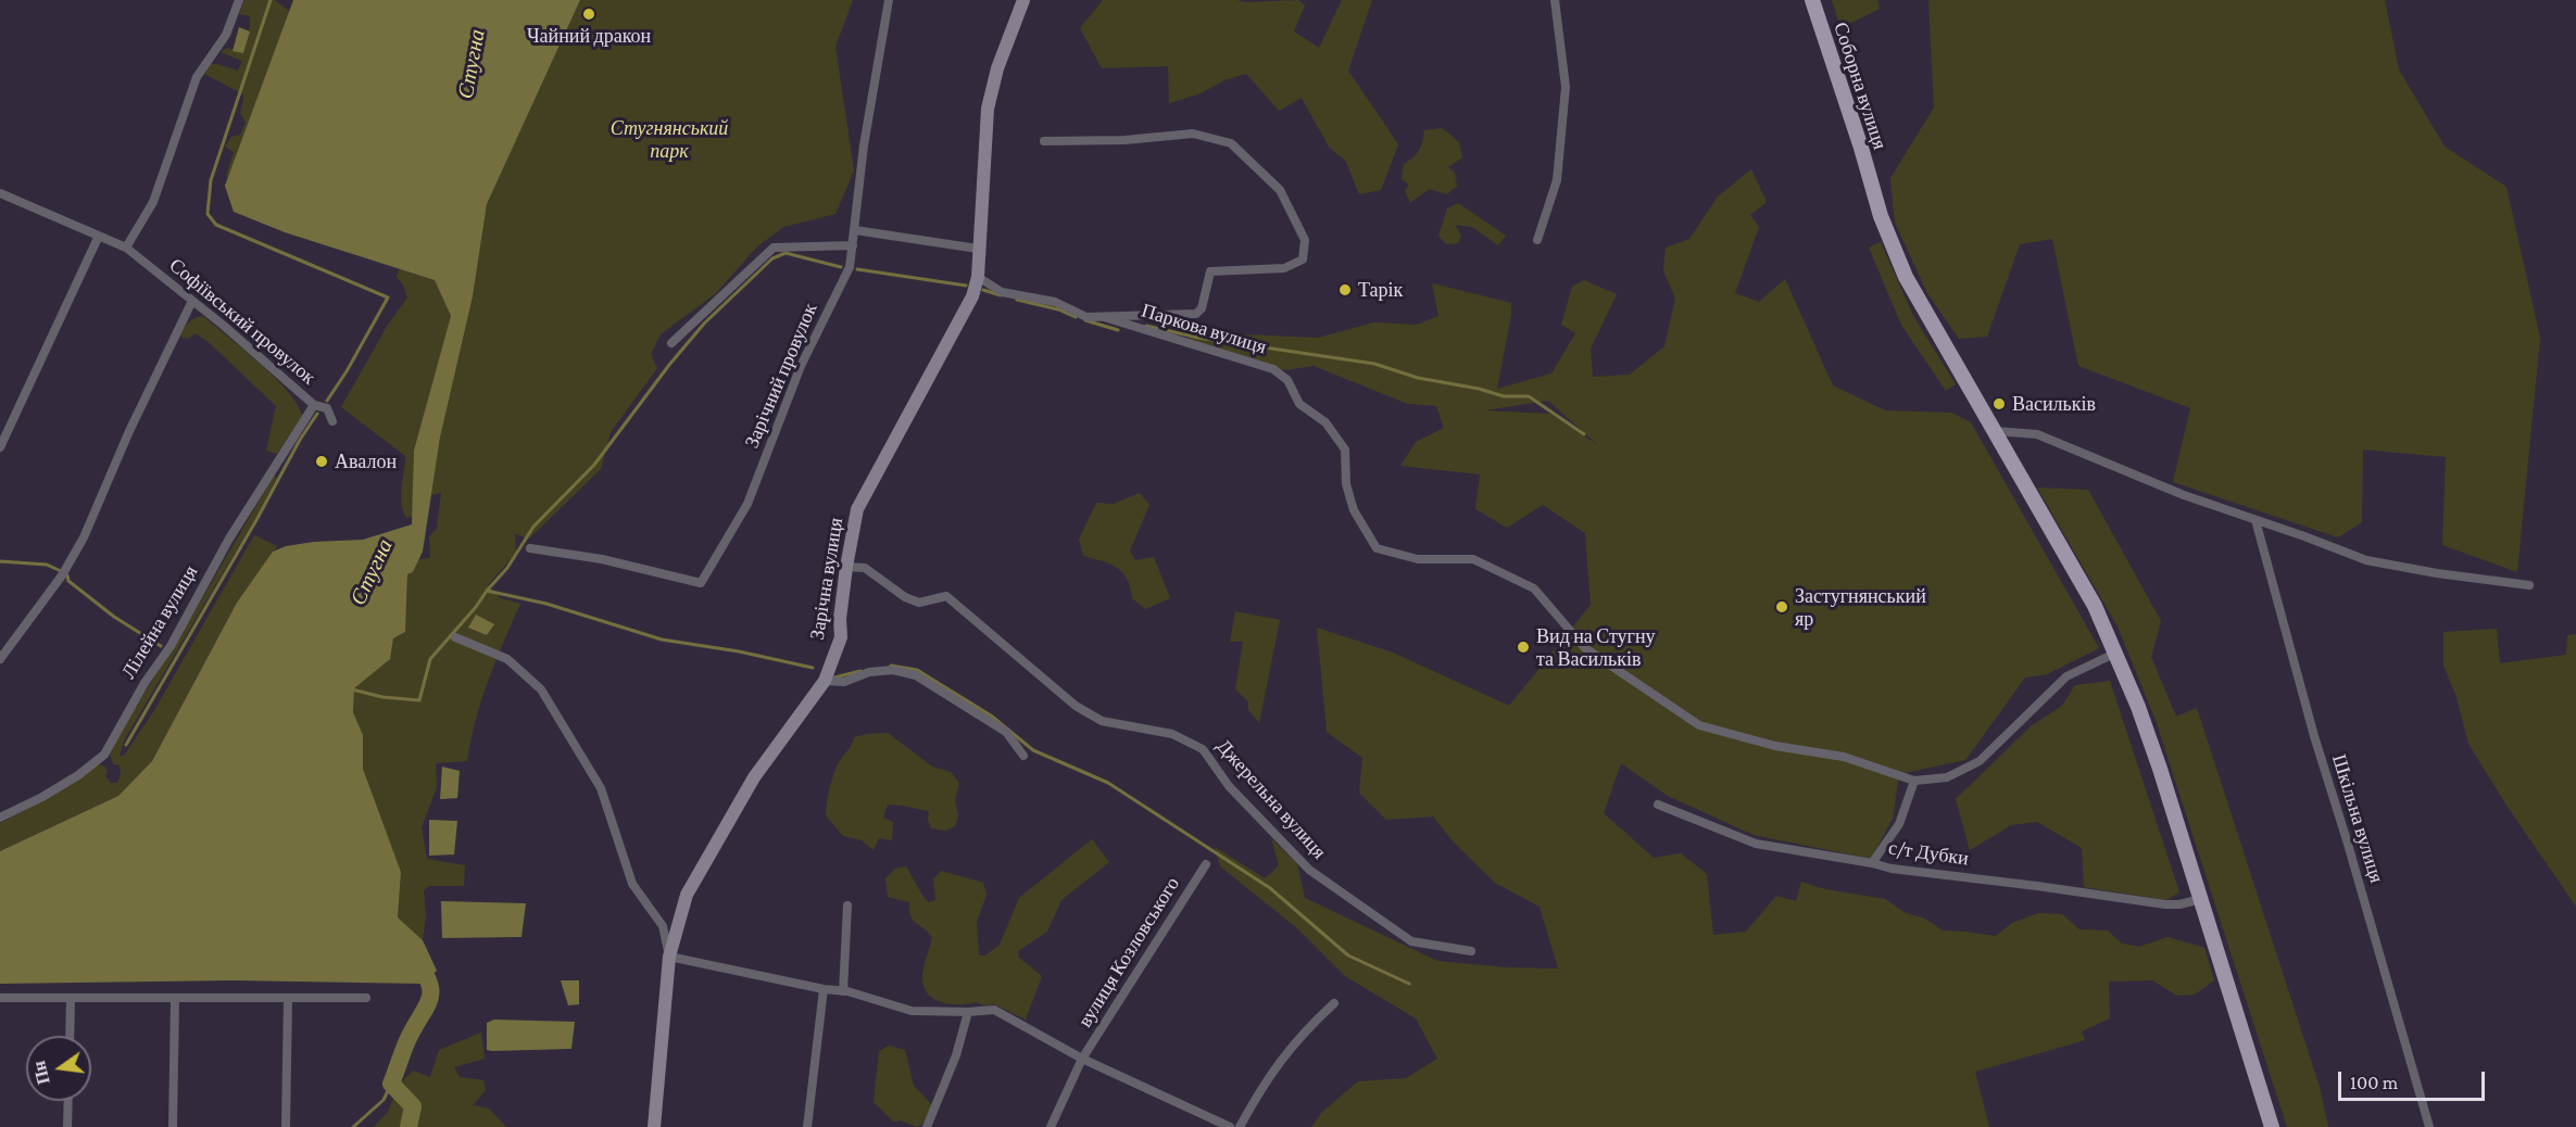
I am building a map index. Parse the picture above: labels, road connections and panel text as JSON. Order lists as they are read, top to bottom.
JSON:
{
  "streets": {
    "main road": ["Соборна вулиця"],
    "street": [
      "Софіївський провулок",
      "Паркова вулиця",
      "Зарічний провулок",
      "Зарічна вулиця",
      "Лілейна вулиця",
      "Джерельна вулиця",
      "Шкільна вулиця",
      "с/т Дубки",
      "вулиця Козловського"
    ]
  },
  "crossings": [
    ["Соборна вулиця", "с/т Дубки"],
    ["Софіївський провулок", "Лілейна вулиця"],
    ["Зарічна вулиця", "Джерельна вулиця"]
  ],
  "water": ["Стугна"],
  "parks": ["Стугнянський парк"],
  "places": [
    "Чайний дракон",
    "Тарік",
    "Васильків",
    "Авалон",
    "Застугнянський яр",
    "Вид на Стугну та Васильків"
  ],
  "scale_bar": "100 m",
  "north": "left"
}
